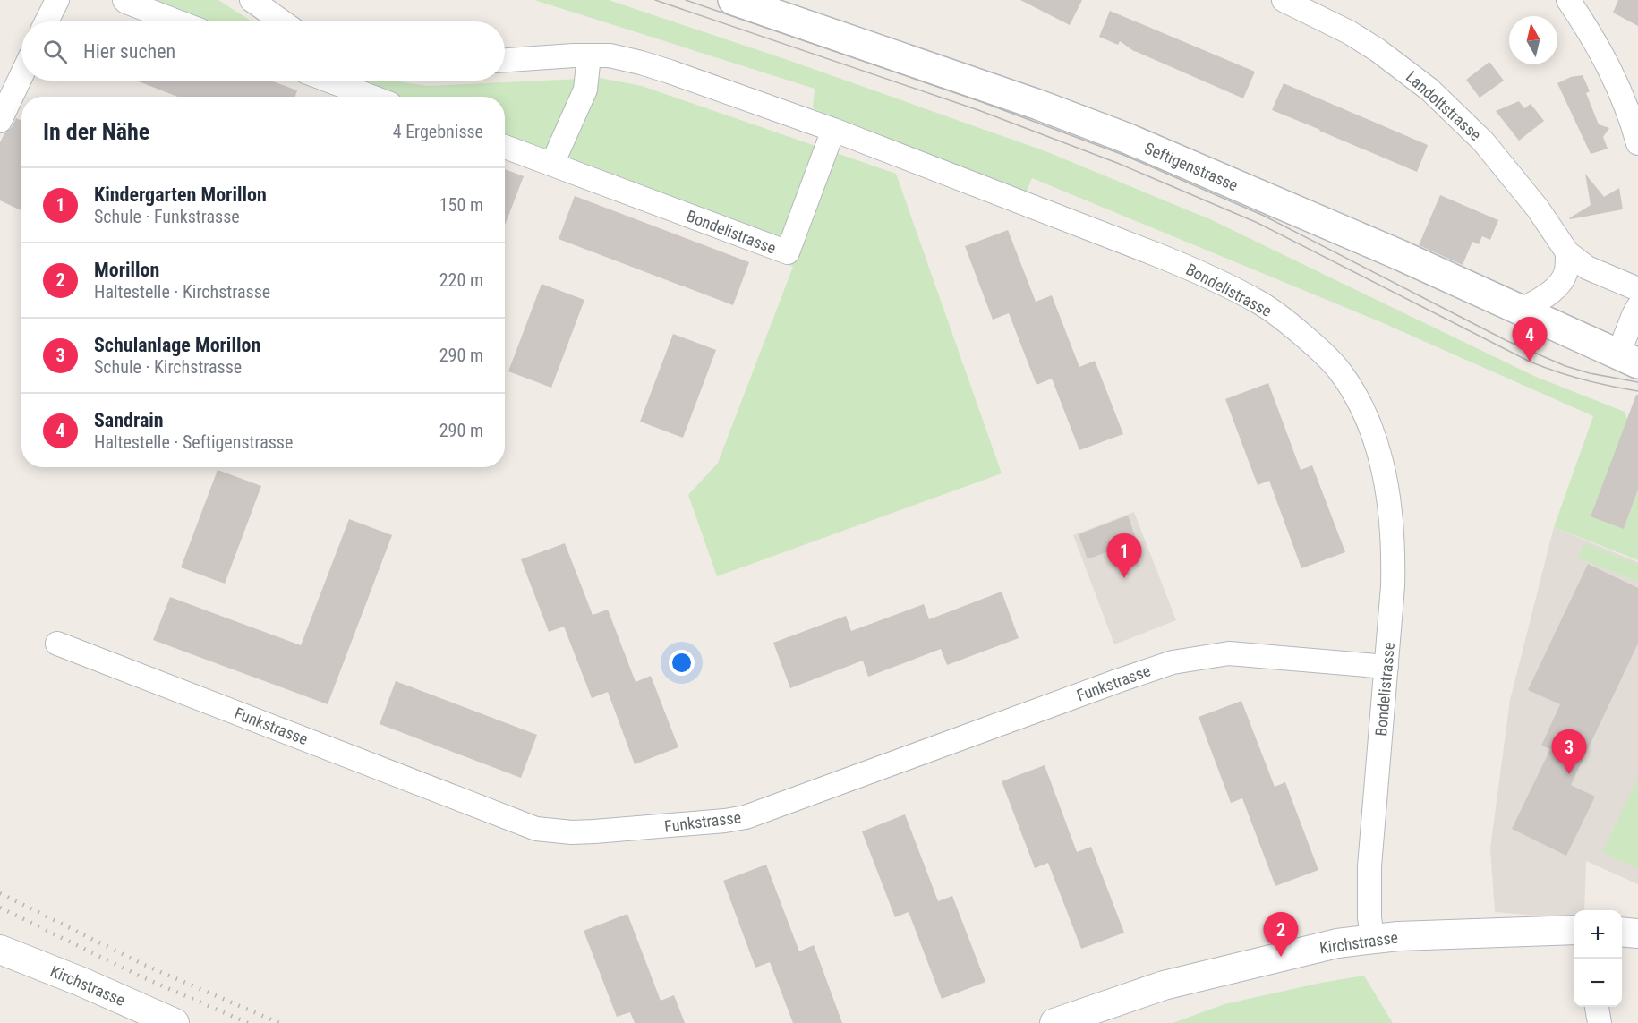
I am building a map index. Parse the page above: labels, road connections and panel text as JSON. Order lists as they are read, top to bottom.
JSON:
{
  "streets": {
    "main road": ["Seftigenstrasse"],
    "street": [
      "Landoltstrasse",
      "Bondelistrasse",
      "Funkstrasse",
      "Kirchstrasse"
    ]
  },
  "crossings": [
    ["Bondelistrasse", "Funkstrasse"],
    ["Bondelistrasse", "Kirchstrasse"]
  ],
  "north": "top",
  "page": {
    "search": "Hier suchen",
    "heading": ["In der Nähe", "4 Ergebnisse"],
    "list": [
      {
        "mark": "1",
        "name": "Kindergarten Morillon",
        "note": "Schule · Funkstrasse",
        "value": "150 m"
      },
      {
        "mark": "2",
        "name": "Morillon",
        "note": "Haltestelle · Kirchstrasse",
        "value": "220 m"
      },
      {
        "mark": "3",
        "name": "Schulanlage Morillon",
        "note": "Schule · Kirchstrasse",
        "value": "290 m"
      },
      {
        "mark": "4",
        "name": "Sandrain",
        "note": "Haltestelle · Seftigenstrasse",
        "value": "290 m"
      }
    ],
    "pins": [
      "4",
      "1",
      "3",
      "2"
    ],
    "map_buttons": ["+", "−"]
  }
}
